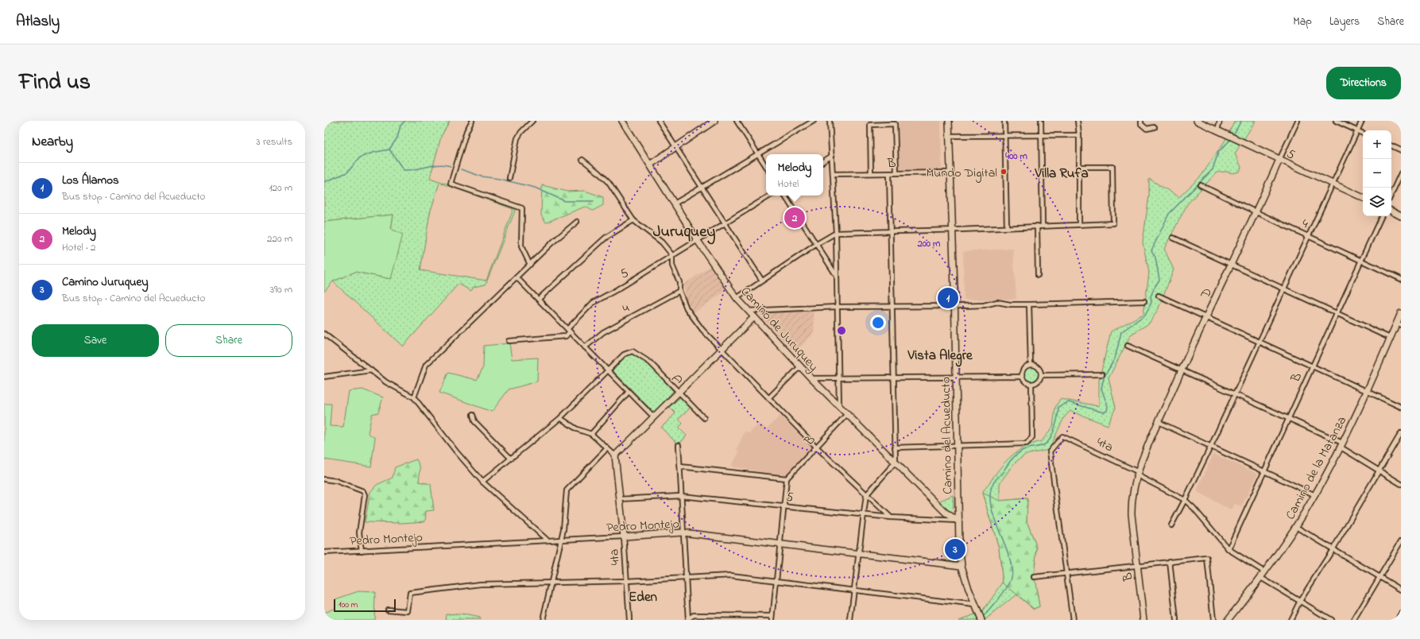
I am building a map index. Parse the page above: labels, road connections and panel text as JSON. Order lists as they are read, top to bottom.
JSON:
{
  "streets": {
    "street": [
      "5",
      "B",
      "4",
      "D",
      "Camino de Juruquey",
      "Camino del Acueducto",
      "4ta",
      "Camino de la Matanza",
      "Pedro Montejo"
    ]
  },
  "crossings": [
    ["5", "D"],
    ["5", "Camino de Juruquey"],
    ["5", "Camino del Acueducto"],
    ["5", "4ta"],
    ["B", "4"],
    ["B", "D"],
    ["B", "Camino de Juruquey"],
    ["B", "Camino del Acueducto"],
    ["B", "4ta"],
    ["4", "D"],
    ["D", "Camino de Juruquey"],
    ["D", "4ta"],
    ["Camino de Juruquey", "Camino del Acueducto"],
    ["Camino del Acueducto", "Pedro Montejo"],
    ["4ta", "Camino de la Matanza"],
    ["4ta", "Pedro Montejo"]
  ],
  "districts": [
    "Villa Rufa",
    "Juruquey",
    "Vista Alegre",
    "Eden"
  ],
  "places": ["Mundo Digital"],
  "scale_bar": "100 m",
  "page": {
    "header": "Atlasly",
    "nav": ["Map", "Layers", "Share"],
    "title": "Find us",
    "buttons": [
      "Directions",
      ["Save", "Share"]
    ],
    "heading": ["Nearby", "3 results"],
    "map_buttons": ["+", "−"],
    "popup": ["Melody", "Hotel"],
    "list": [
      {
        "mark": "1",
        "name": "Los Álamos",
        "note": "Bus stop · Camino del Acueducto",
        "value": "120 m"
      },
      {
        "mark": "2",
        "name": "Melody",
        "note": "Hotel · 2",
        "value": "220 m"
      },
      {
        "mark": "3",
        "name": "Camino Juruquey",
        "note": "Bus stop · Camino del Acueducto",
        "value": "390 m"
      }
    ],
    "pins": ["2", "1", "3"],
    "scale": "100 m"
  },
  "rings": ["400 m", "200 m"]
}
